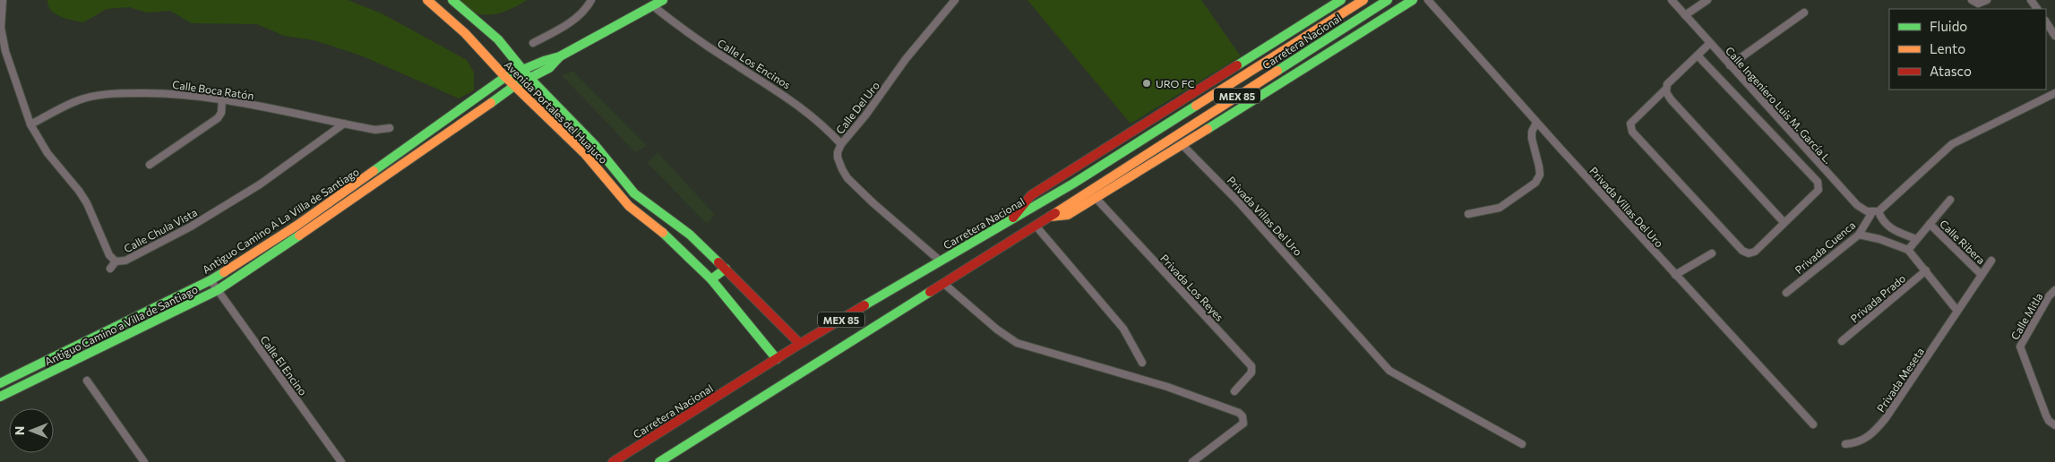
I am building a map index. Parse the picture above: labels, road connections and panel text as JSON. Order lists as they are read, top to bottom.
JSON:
{
  "streets": {
    "main road": [
      "Carretera Nacional",
      "MEX 85",
      "Avenida Portales del Huajuco",
      "Antiguo Camino A La Villa de Santiago",
      "Antiguo Camino a Villa de Santiago"
    ],
    "street": [
      "Calle Los Encinos",
      "Calle Boca Ratón",
      "Calle Ingeniero Luis M. García L.",
      "Calle Del Uro",
      "Privada Villas Del Uro",
      "Calle Chula Vista",
      "Calle Ribera",
      "Privada Cuenca",
      "Privada Los Reyes",
      "Privada Prado",
      "Calle Mitla",
      "Calle El Encino",
      "Privada Meseta"
    ]
  },
  "crossings": [
    ["Carretera Nacional", "MEX 85"],
    ["Carretera Nacional", "Calle Del Uro"],
    ["Carretera Nacional", "Avenida Portales del Huajuco"],
    ["Calle Los Encinos", "Calle Del Uro"],
    ["Calle Los Encinos", "Antiguo Camino A La Villa de Santiago"],
    ["Calle Boca Ratón", "Calle Chula Vista"],
    ["MEX 85", "Privada Villas Del Uro"],
    ["MEX 85", "Privada Los Reyes"],
    ["Calle Ingeniero Luis M. García L.", "Privada Cuenca"],
    ["Avenida Portales del Huajuco", "Antiguo Camino A La Villa de Santiago"],
    ["Avenida Portales del Huajuco", "Antiguo Camino a Villa de Santiago"],
    ["Antiguo Camino A La Villa de Santiago", "Antiguo Camino a Villa de Santiago"],
    ["Antiguo Camino A La Villa de Santiago", "Calle El Encino"],
    ["Calle Ribera", "Privada Meseta"],
    ["Antiguo Camino a Villa de Santiago", "Calle El Encino"]
  ],
  "places": ["URO FC"],
  "legend": ["Fluido", "Lento", "Atasco"],
  "north": "left"
}
